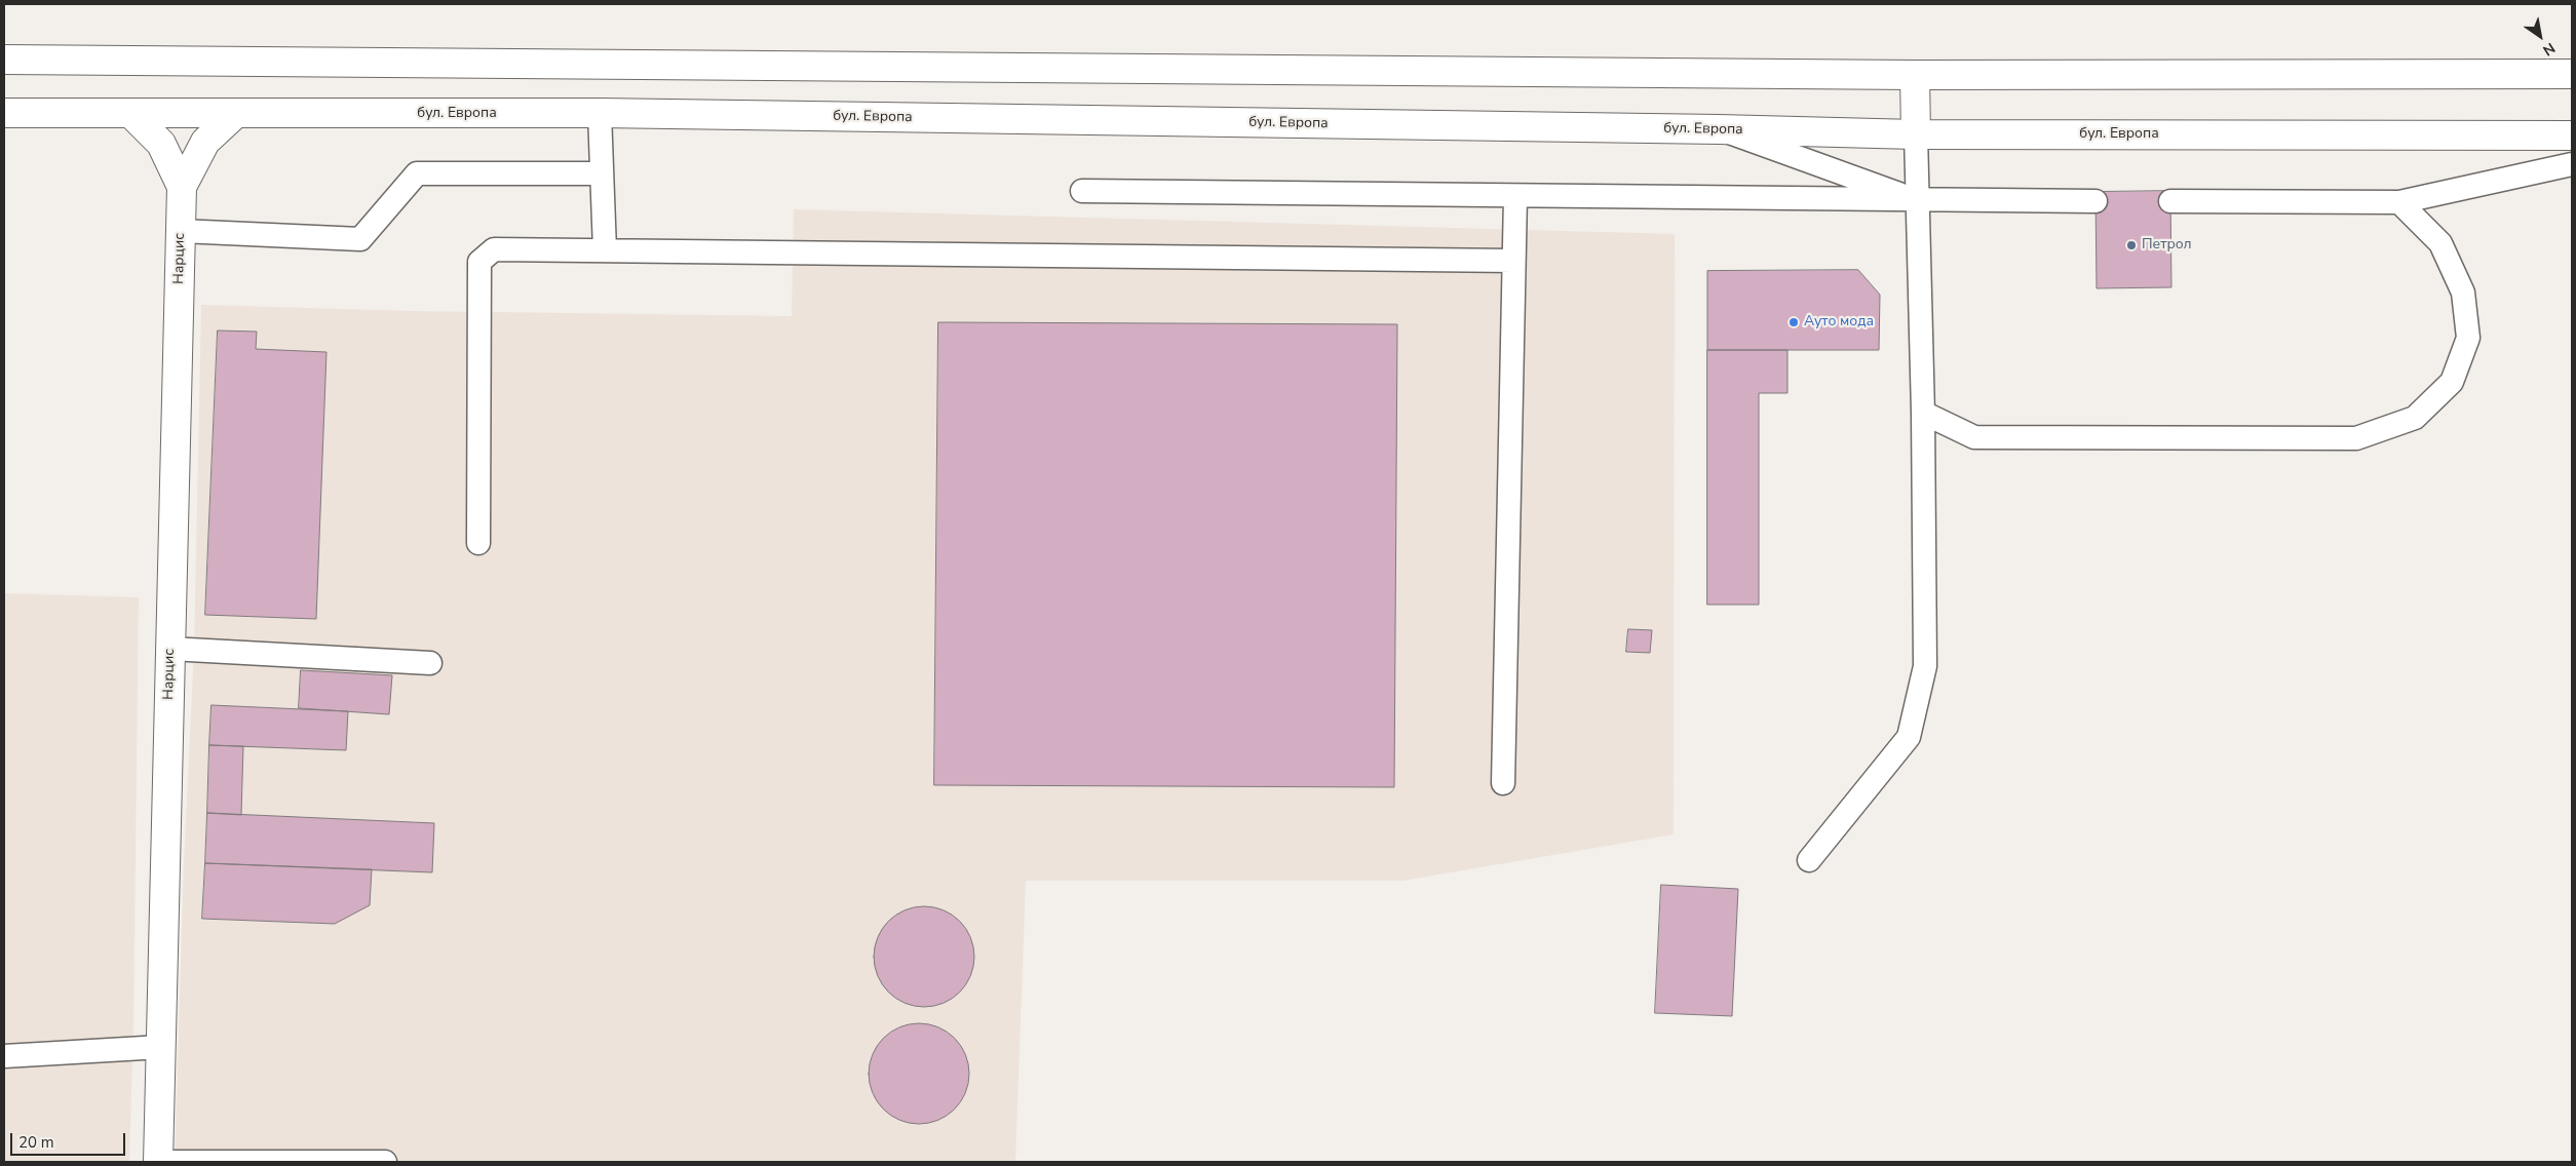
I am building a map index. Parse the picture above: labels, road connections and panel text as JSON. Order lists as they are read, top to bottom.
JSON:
{
  "streets": {
    "main road": ["бул. Европа", "Нарцис"]
  },
  "places": ["Петрол", "Ауто мода"],
  "scale_bar": "20 m",
  "north": "bottom right"
}
